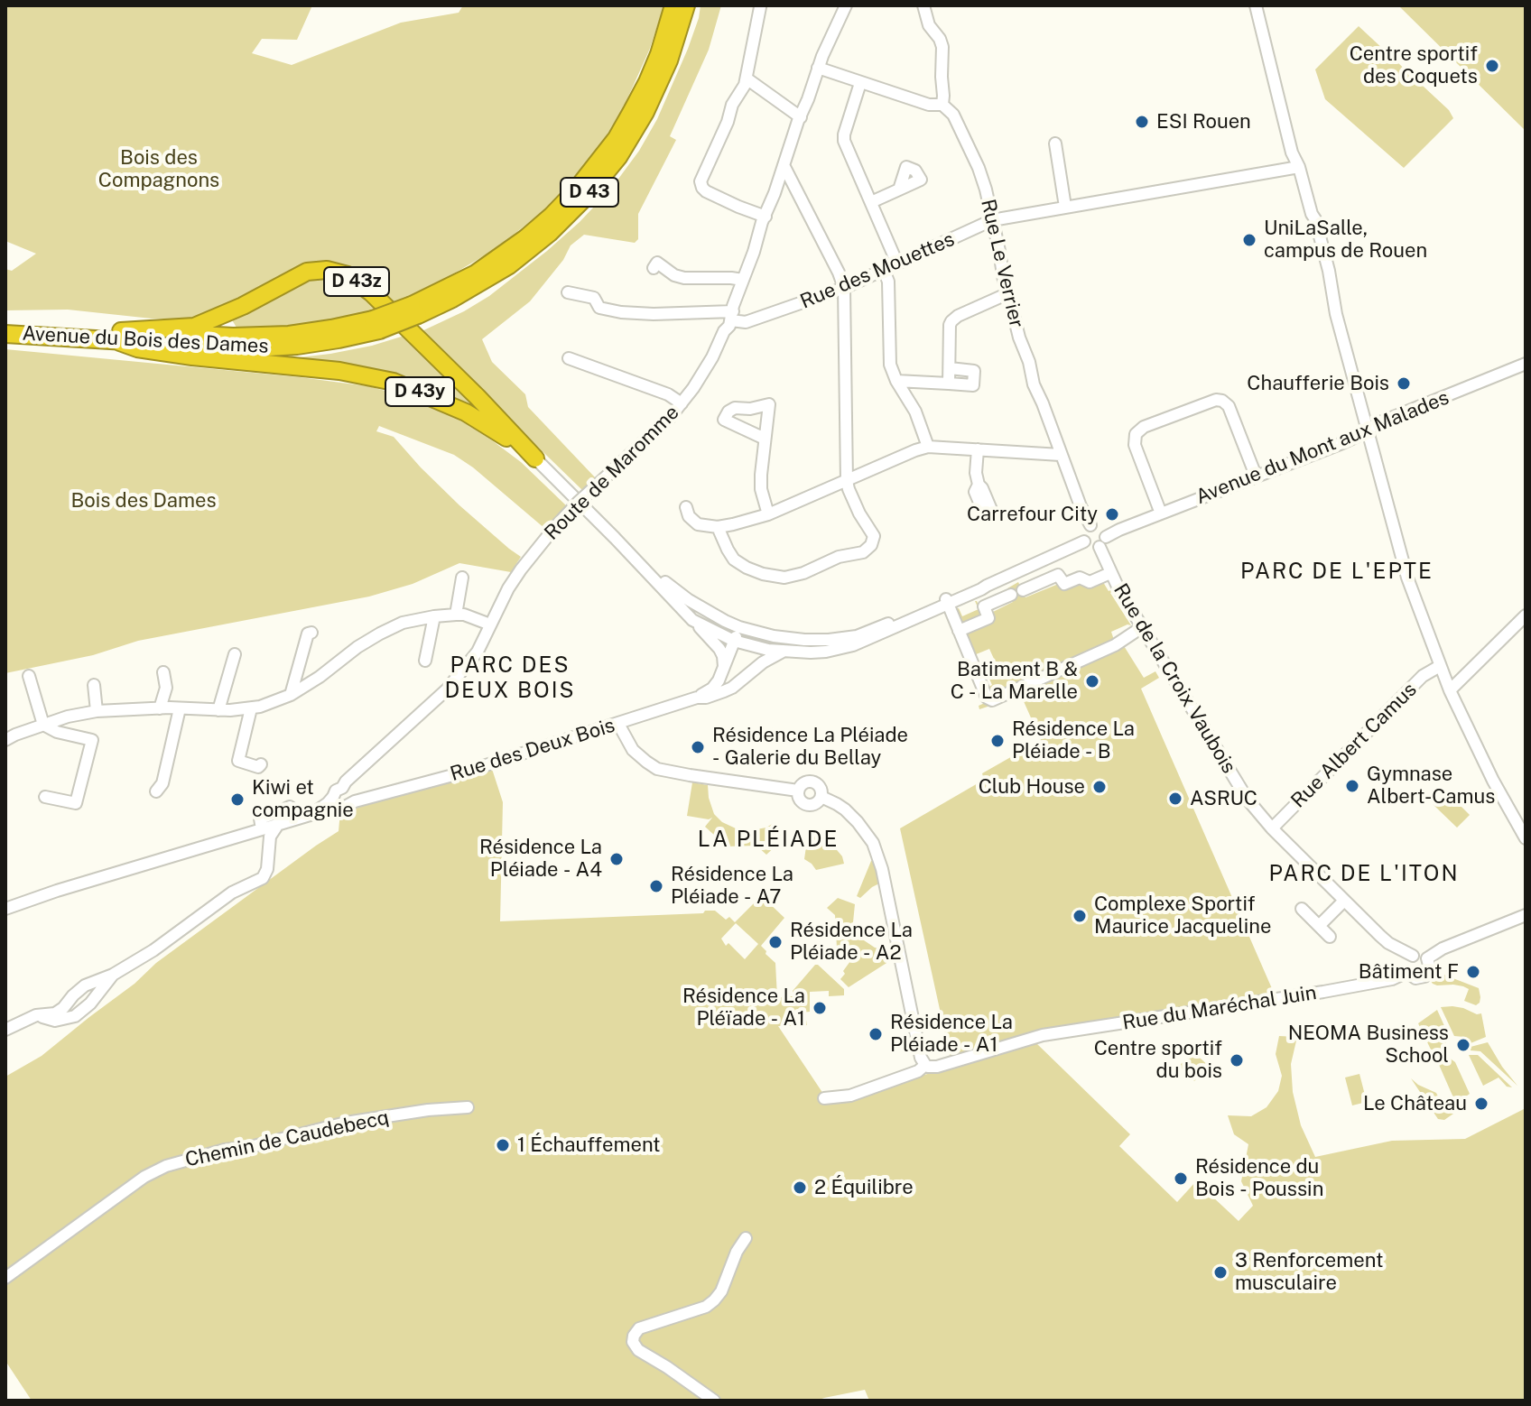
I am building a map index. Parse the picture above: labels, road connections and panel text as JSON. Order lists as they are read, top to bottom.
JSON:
{
  "streets": {
    "highway": [
      "D 43",
      "D 43z",
      "Avenue du Bois des Dames",
      "D 43y"
    ],
    "street": [
      "Rue Le Verrier",
      "Rue des Mouettes",
      "Avenue du Mont aux Malades",
      "Route de Maromme",
      "Rue de la Croix Vaubois",
      "Rue Albert Camus",
      "Rue des Deux Bois",
      "Rue du Maréchal Juin",
      "Chemin de Caudebecq"
    ]
  },
  "crossings": [
    ["Rue Le Verrier", "Rue des Mouettes"],
    ["Rue Le Verrier", "Avenue du Mont aux Malades"],
    ["Rue Le Verrier", "Rue de la Croix Vaubois"],
    ["Rue des Mouettes", "Route de Maromme"],
    ["D 43z", "Avenue du Bois des Dames"],
    ["D 43z", "D 43y"],
    ["Avenue du Bois des Dames", "D 43y"],
    ["D 43y", "Rue des Deux Bois"],
    ["Avenue du Mont aux Malades", "Rue de la Croix Vaubois"],
    ["Route de Maromme", "Rue des Deux Bois"],
    ["Rue de la Croix Vaubois", "Rue Albert Camus"],
    ["Rue de la Croix Vaubois", "Rue du Maréchal Juin"]
  ],
  "districts": [
    "PARC DE L'EPTE",
    "PARC DES DEUX BOIS",
    "LA PLÉIADE",
    "PARC DE L'ITON"
  ],
  "parks": ["Bois des Compagnons", "Bois des Dames"],
  "places": [
    "Centre sportif des Coquets",
    "ESI Rouen",
    "UniLaSalle, campus de Rouen",
    "Chaufferie Bois",
    "Carrefour City",
    "Batiment B & C - La Marelle",
    "Résidence La Pléiade - B",
    "Résidence La Pléiade - Galerie du Bellay",
    "Gymnase Albert-Camus",
    "Club House",
    "ASRUC",
    "Kiwi et compagnie",
    "Résidence La Pléiade - A4",
    "Résidence La Pléiade - A7",
    "Complexe Sportif Maurice Jacqueline",
    "Résidence La Pléiade - A2",
    "Bâtiment F",
    "Résidence La Pléïade - A1",
    "Résidence La Pléiade - A1",
    "NEOMA Business School",
    "Centre sportif du bois",
    "Le Château",
    "1 Échauffement",
    "Résidence du Bois - Poussin",
    "2 Équilibre",
    "3 Renforcement musculaire"
  ]
}
